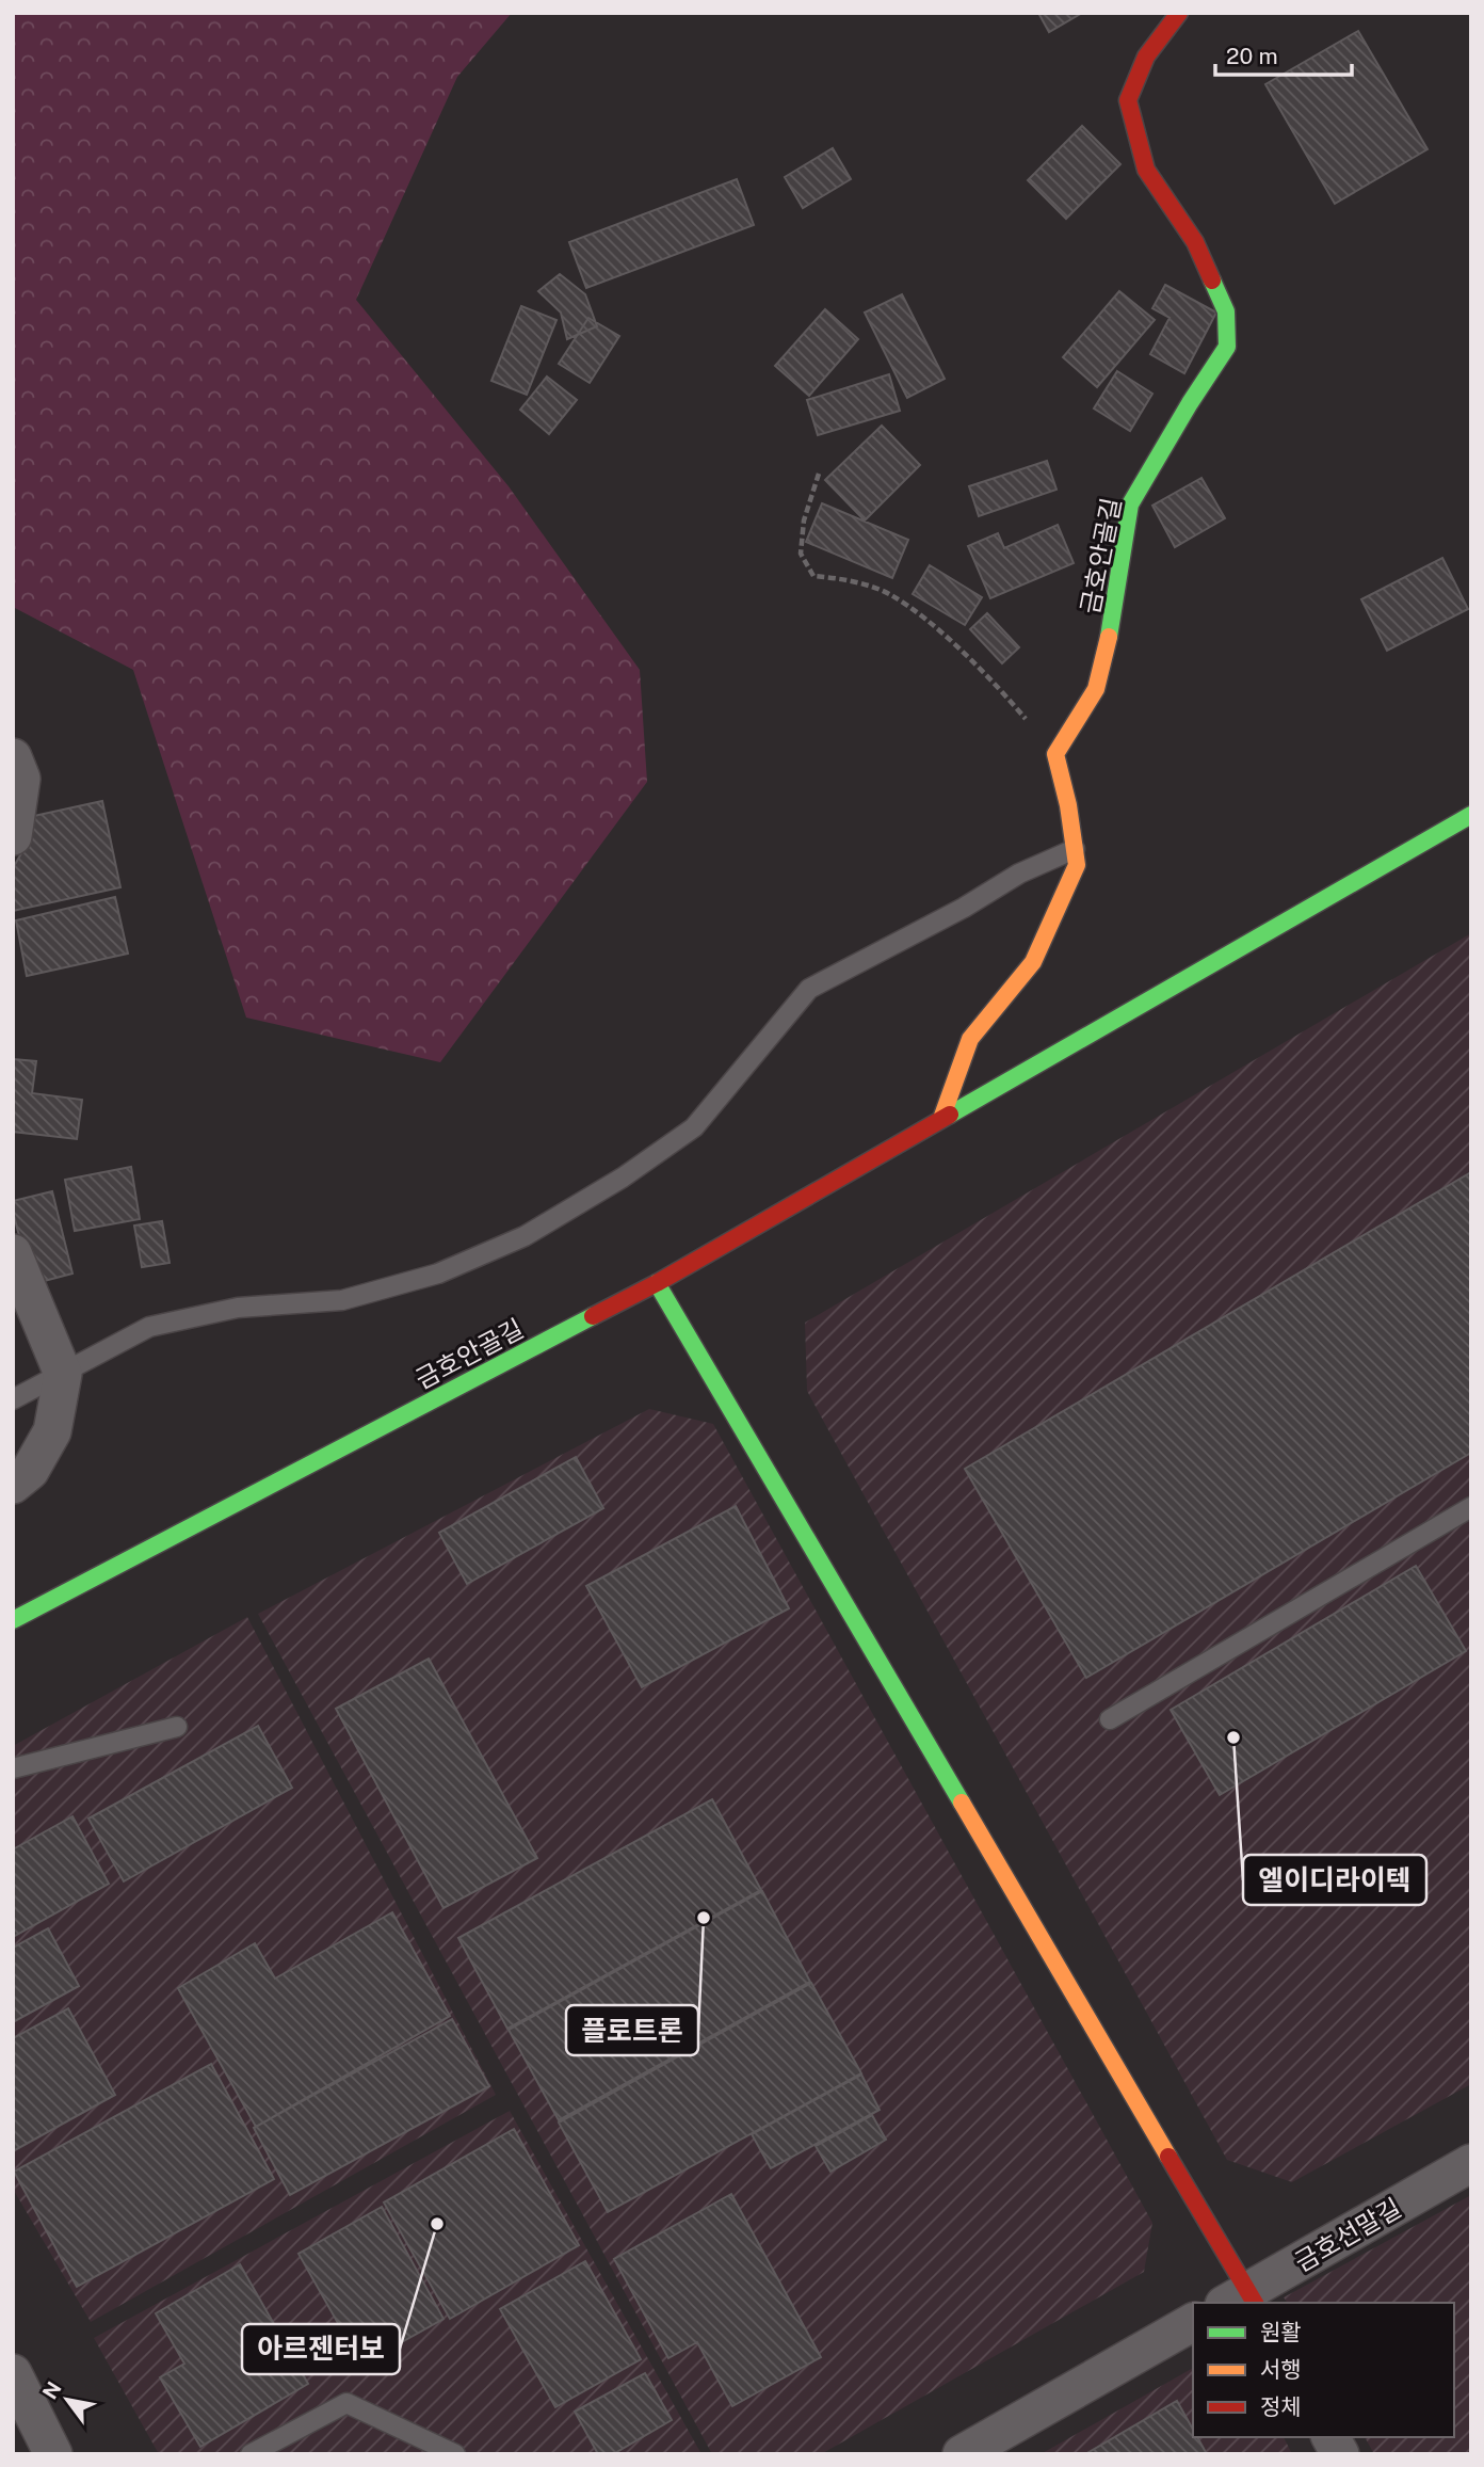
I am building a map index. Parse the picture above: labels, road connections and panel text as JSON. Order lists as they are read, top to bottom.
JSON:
{
  "streets": {
    "street": ["금호안골길", "금호선말길"]
  },
  "places": ["엘이디라이텍", "플로트론", "아르젠터보"],
  "legend": ["원활", "서행", "정체"],
  "scale_bar": "20 m",
  "north": "top left"
}
